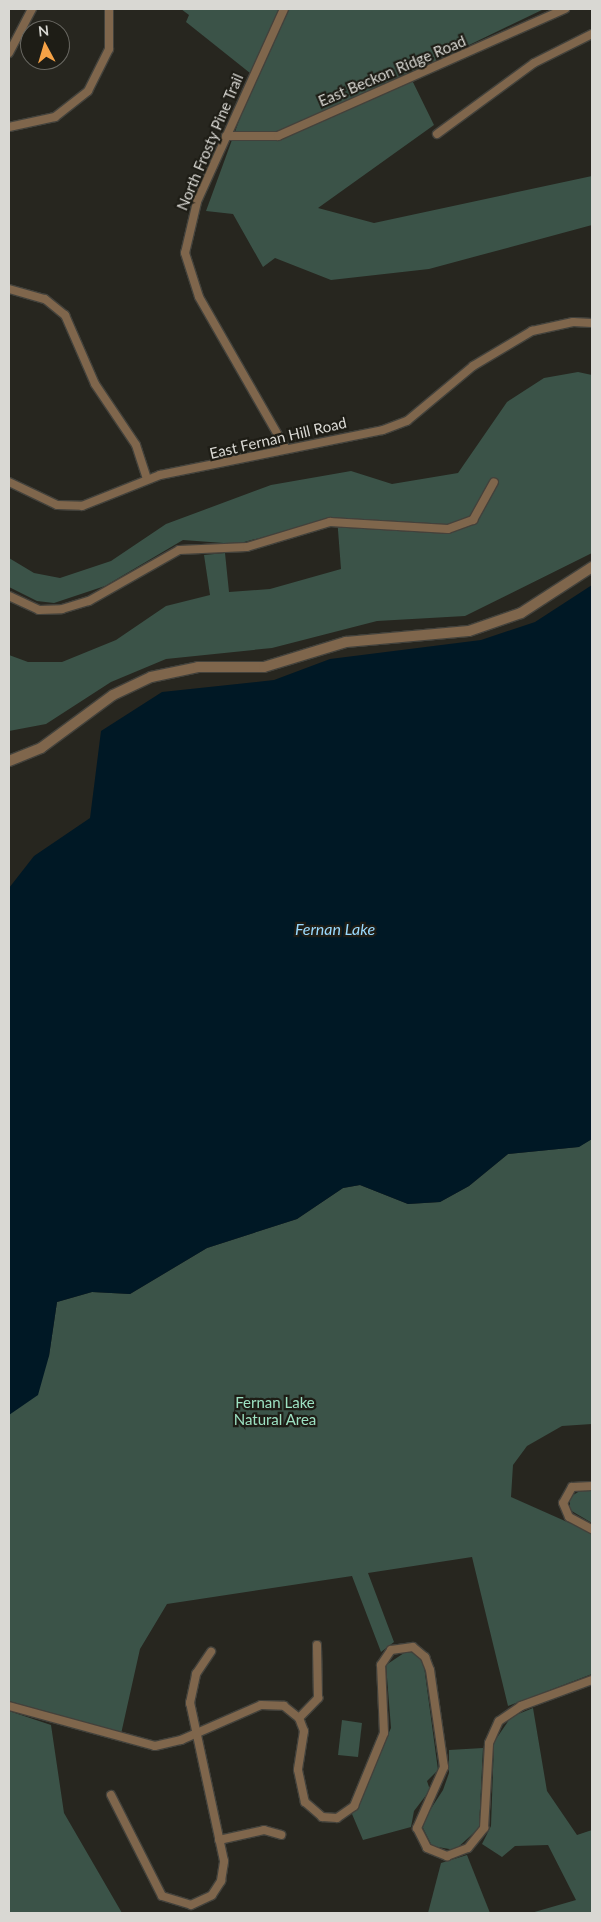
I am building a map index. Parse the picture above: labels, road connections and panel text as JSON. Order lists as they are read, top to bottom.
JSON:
{
  "streets": {
    "street": ["East Beckon Ridge Road", "North Frosty Pine Trail", "East Fernan Hill Road"]
  },
  "crossings": [
    ["East Beckon Ridge Road", "North Frosty Pine Trail"],
    ["North Frosty Pine Trail", "East Fernan Hill Road"]
  ],
  "water": ["Fernan Lake"],
  "parks": ["Fernan Lake Natural Area"],
  "north": "top"
}
